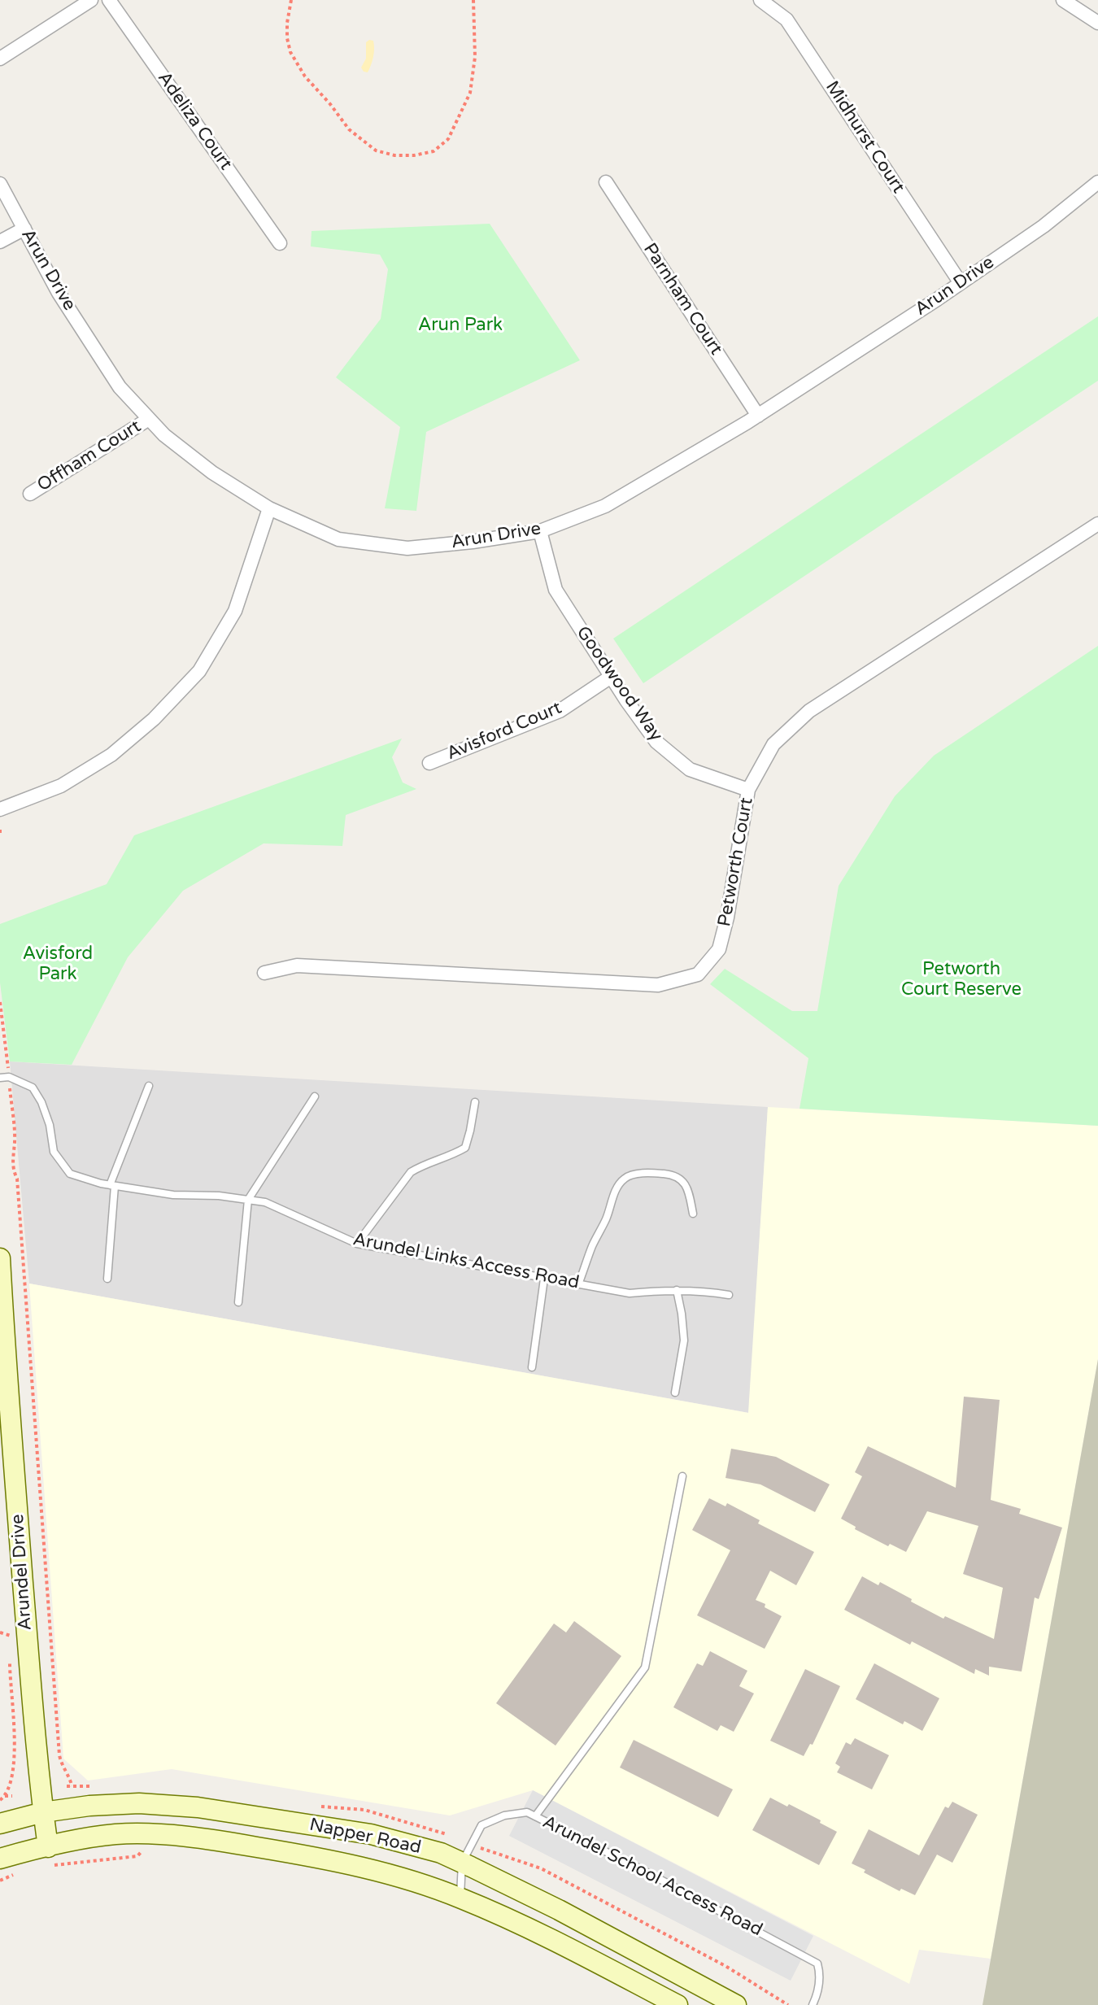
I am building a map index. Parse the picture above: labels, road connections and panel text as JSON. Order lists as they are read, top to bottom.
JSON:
{
  "streets": {
    "main road": ["Arundel Drive", "Napper Road"],
    "street": [
      "Adeliza Court",
      "Midhurst Court",
      "Arun Drive",
      "Parnham Court",
      "Offham Court",
      "Goodwood Way",
      "Avisford Court",
      "Petworth Court"
    ],
    "lane": ["Arundel Links Access Road", "Arundel School Access Road"]
  },
  "crossings": [
    ["Midhurst Court", "Arun Drive"],
    ["Arun Drive", "Parnham Court"],
    ["Arun Drive", "Offham Court"],
    ["Arun Drive", "Goodwood Way"],
    ["Goodwood Way", "Avisford Court"],
    ["Goodwood Way", "Petworth Court"],
    ["Arundel Drive", "Napper Road"],
    ["Napper Road", "Arundel School Access Road"]
  ],
  "parks": ["Arun Park", "Avisford Park", "Petworth Court Reserve"]
}
